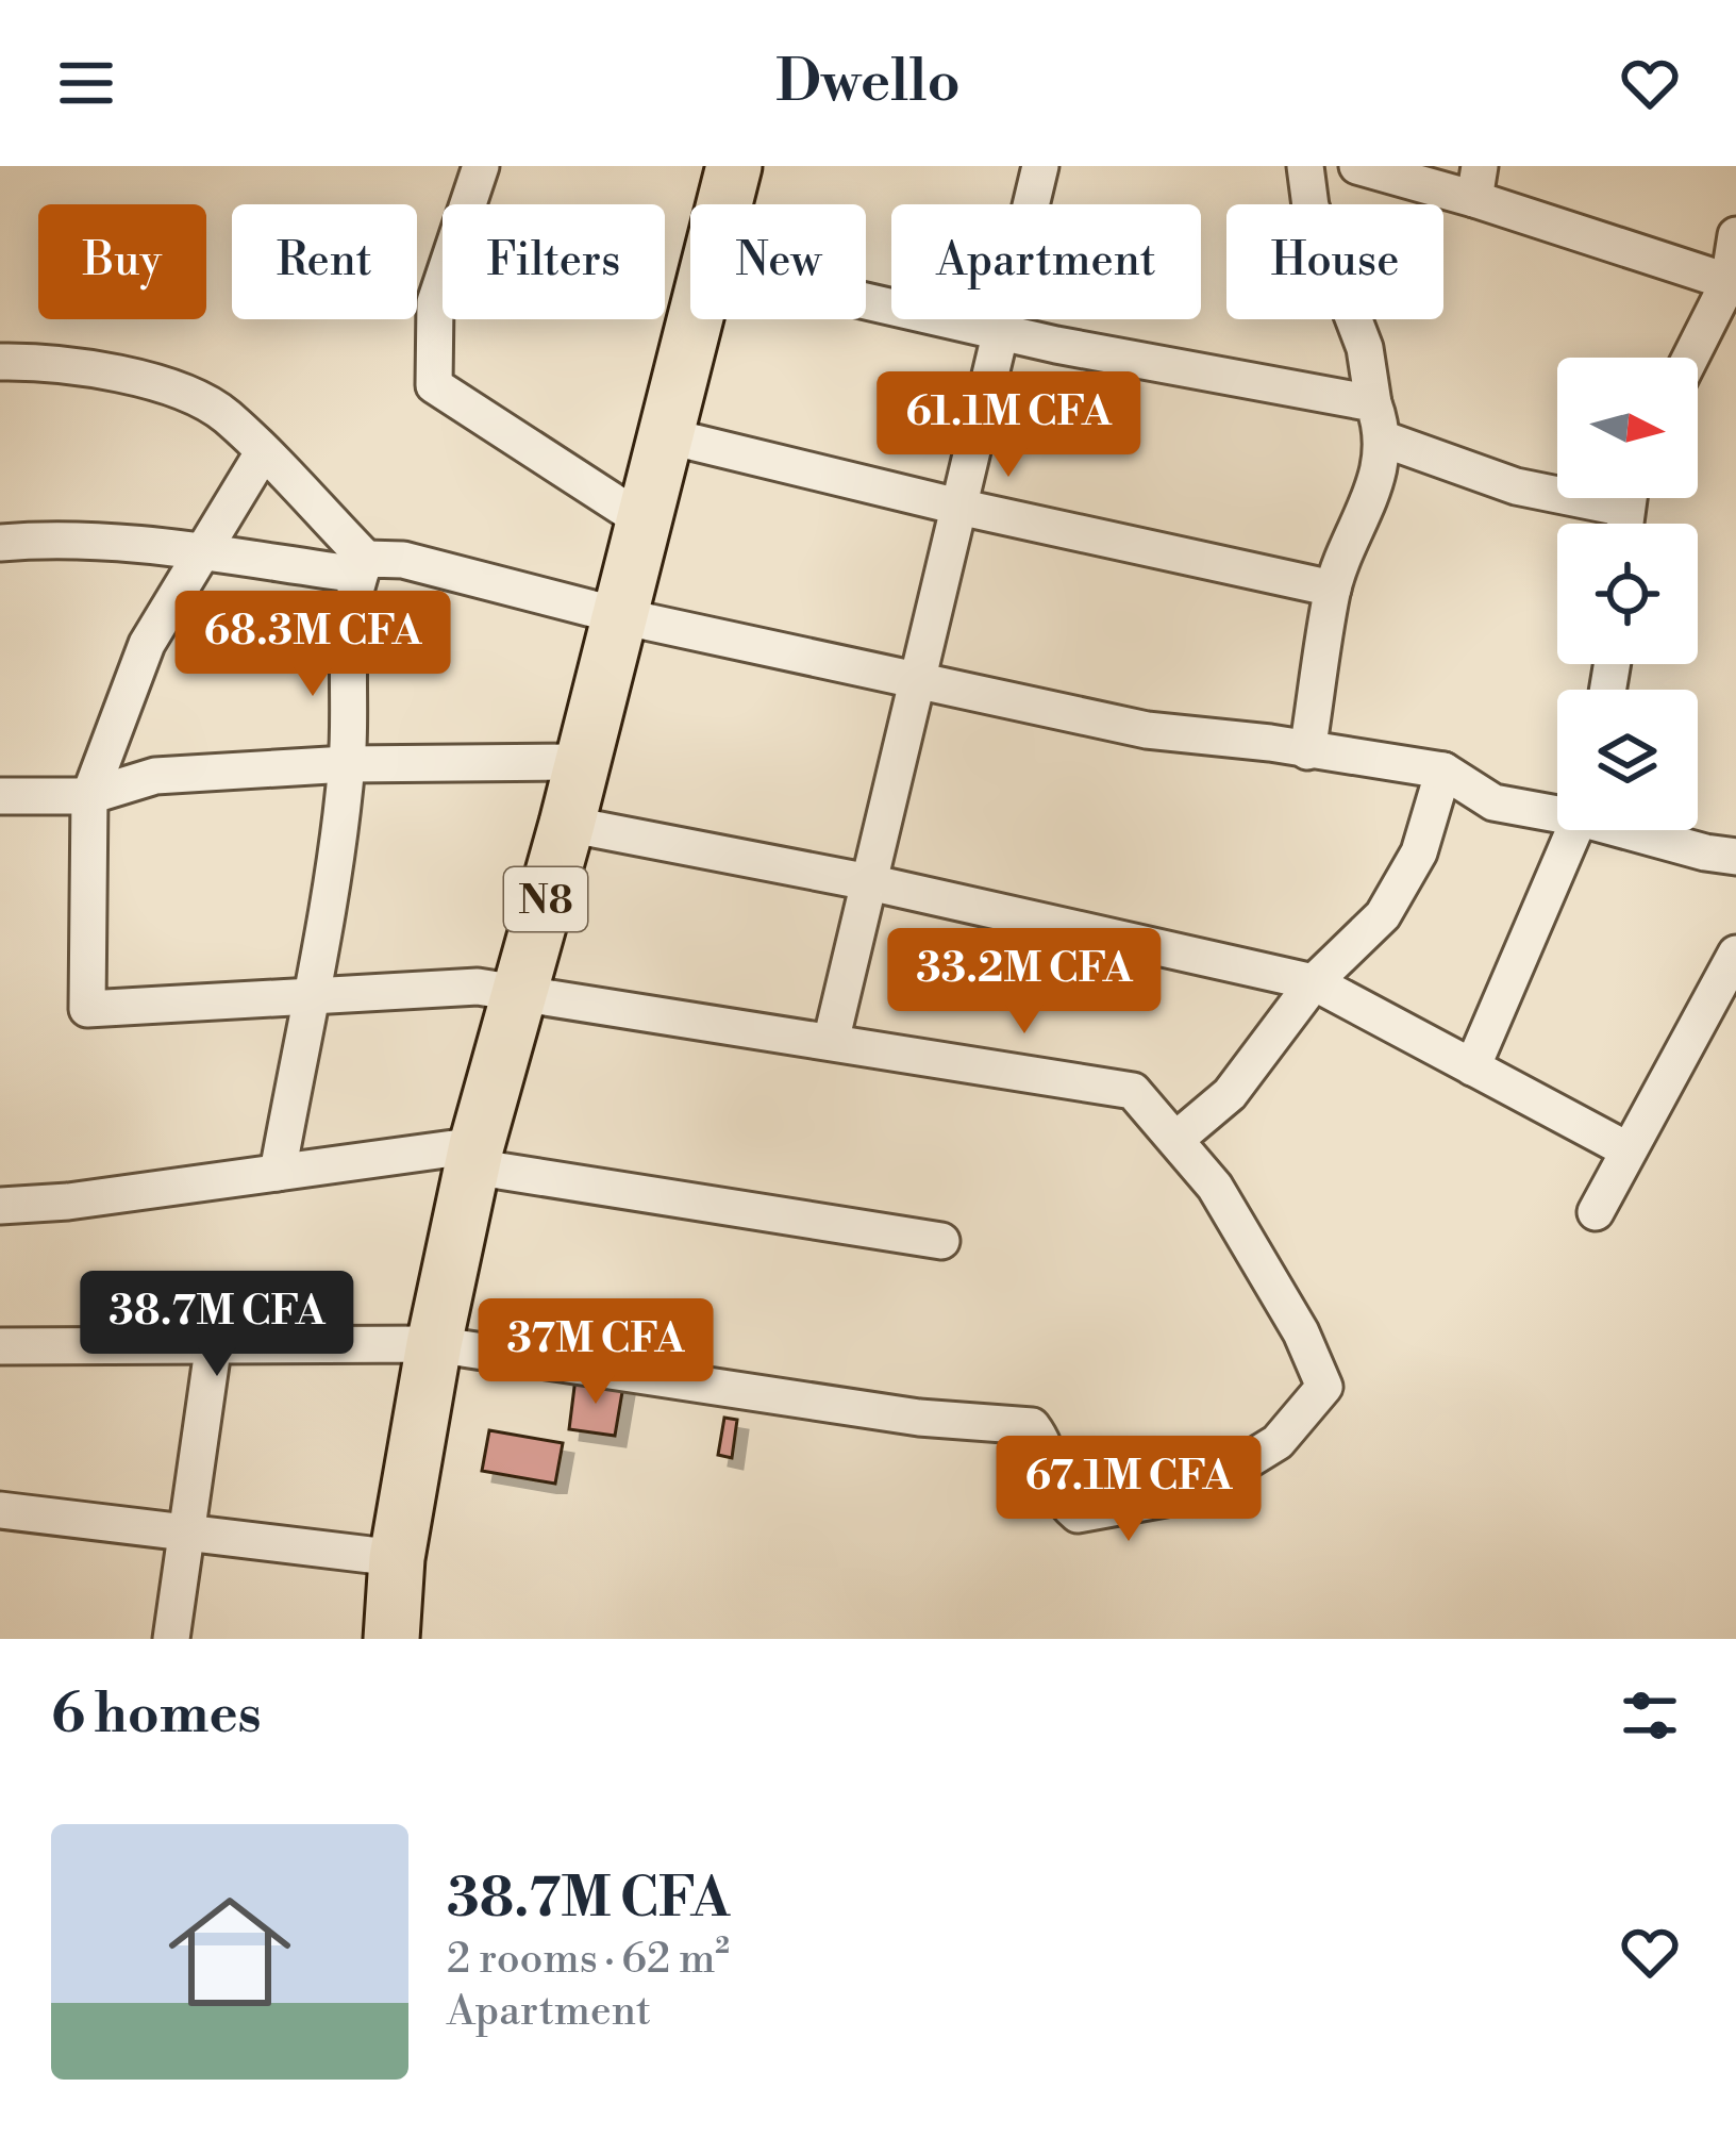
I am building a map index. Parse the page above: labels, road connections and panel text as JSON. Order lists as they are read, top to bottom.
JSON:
{
  "streets": {
    "main road": ["N8"]
  },
  "north": "right",
  "page": {
    "header": "Dwello",
    "chip": [
      "Buy",
      "Rent",
      "Filters",
      "New",
      "Apartment",
      "House"
    ],
    "price": [
      "61.1M CFA",
      "68.3M CFA",
      "33.2M CFA",
      "38.7M CFA",
      "37M CFA",
      "67.1M CFA"
    ],
    "heading": "6 homes",
    "list": [
      {
        "name": "38.7M CFA",
        "note": "2 rooms · 62 m² · Apartment"
      }
    ]
  }
}
